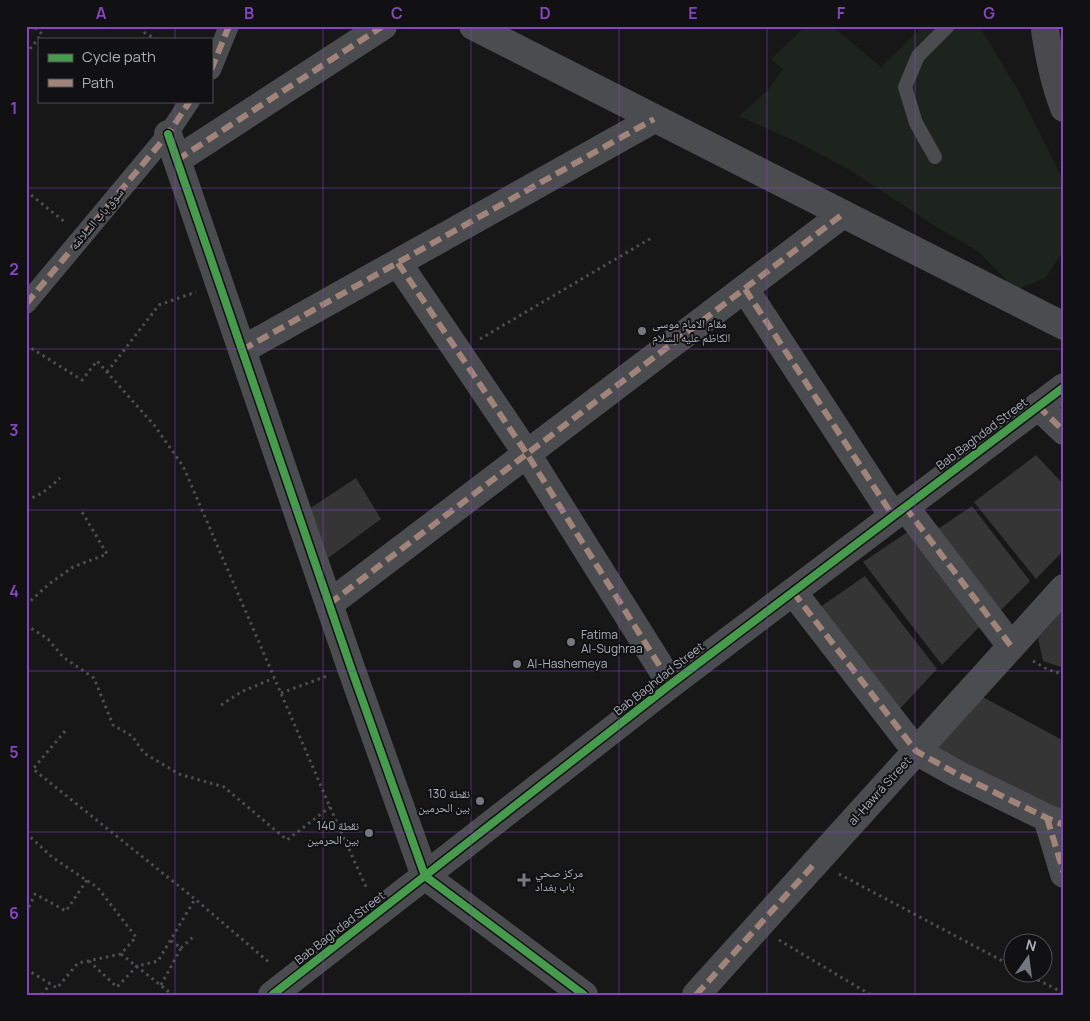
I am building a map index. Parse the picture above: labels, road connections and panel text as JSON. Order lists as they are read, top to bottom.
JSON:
{
  "streets": {
    "street": ["سوق باب السلالمه", "Bab Baghdad Street", "al-Ḥawrā Street"]
  },
  "places": {
    "other": [
      "مقام الامام موسى الكاظم عليه السلام",
      "Fatima Al-Sughraa",
      "Al-Hashemeya",
      "نقطة 130 بين الحرمين",
      "نقطة 140 بين الحرمين"
    ],
    "health": ["مركز صحي باب بغداد"]
  },
  "legend": ["Cycle path", "Path"],
  "north": "top",
  "grid": {
    "columns": [
      "A",
      "B",
      "C",
      "D",
      "E",
      "F",
      "G"
    ],
    "rows": [
      "1",
      "2",
      "3",
      "4",
      "5",
      "6"
    ]
  }
}
